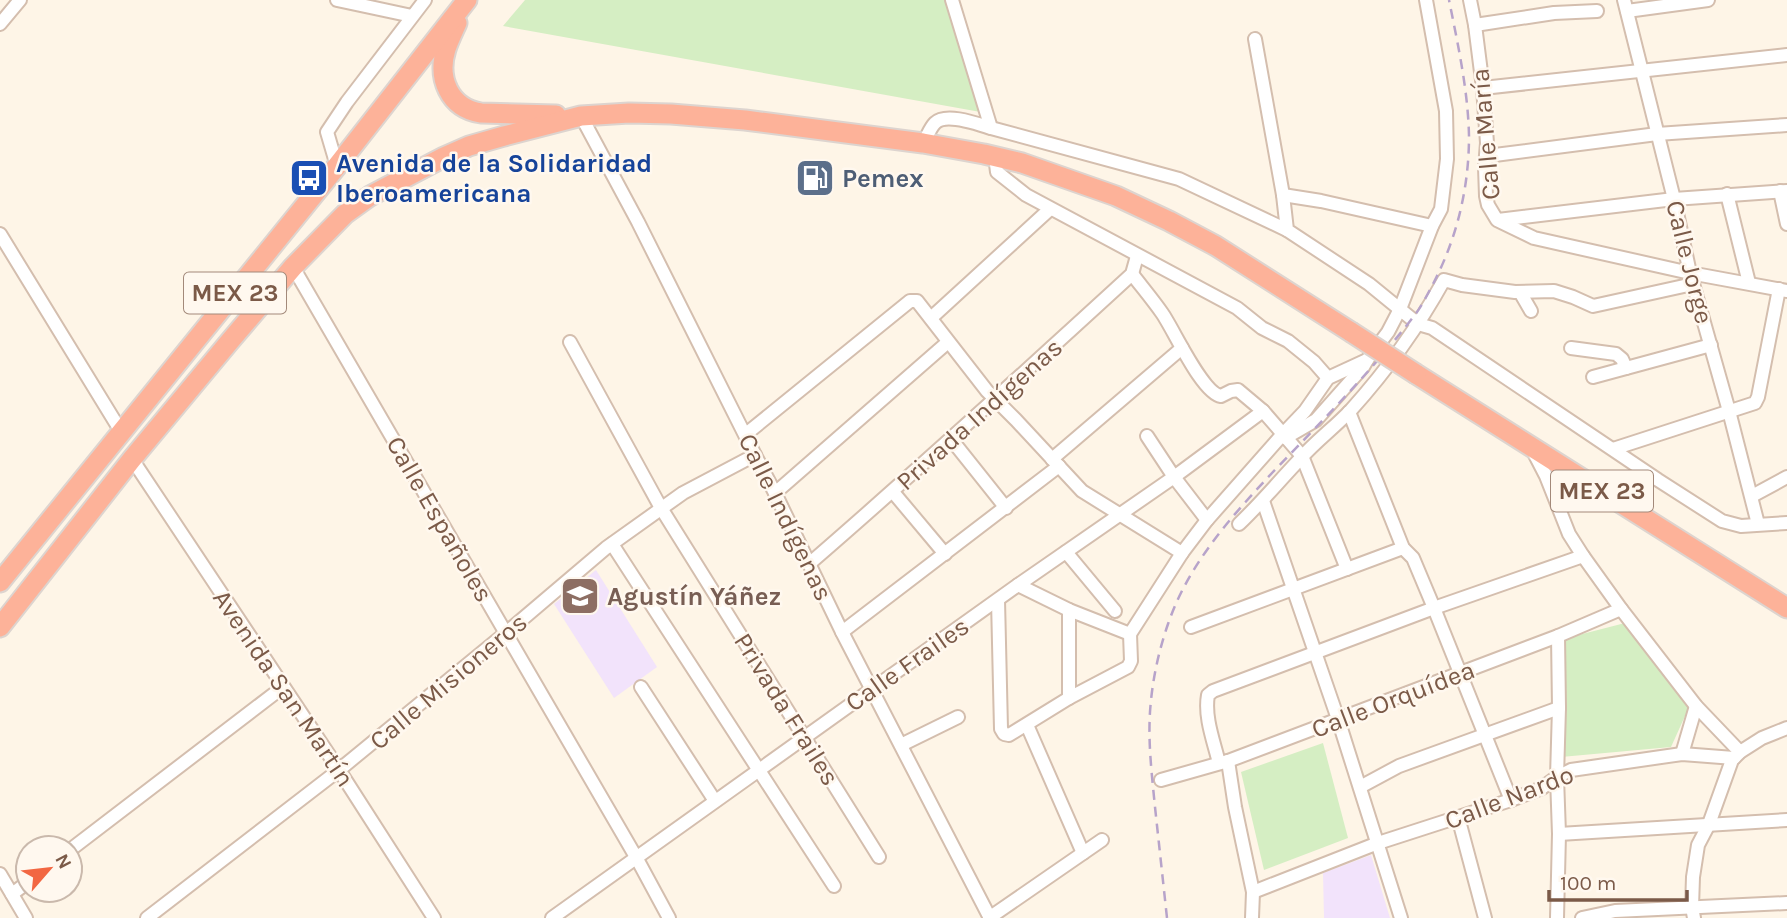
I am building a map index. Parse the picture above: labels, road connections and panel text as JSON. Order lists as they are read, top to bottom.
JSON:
{
  "streets": {
    "highway": ["MEX 23"],
    "street": [
      "Calle María",
      "Calle Jorge",
      "Privada Indígenas",
      "Calle Indígenas",
      "Calle Españoles",
      "Calle Frailes",
      "Calle Misioneros",
      "Avenida San Martín",
      "Calle Orquídea",
      "Privada Frailes",
      "Calle Nardo"
    ]
  },
  "crossings": [
    ["Calle María", "Calle Jorge"],
    ["MEX 23", "Calle Indígenas"],
    ["MEX 23", "Calle Españoles"],
    ["MEX 23", "Avenida San Martín"],
    ["Privada Indígenas", "Calle Indígenas"],
    ["Calle Indígenas", "Calle Frailes"],
    ["Calle Indígenas", "Calle Misioneros"],
    ["Calle Españoles", "Calle Frailes"],
    ["Calle Españoles", "Calle Misioneros"],
    ["Calle Frailes", "Privada Frailes"],
    ["Calle Misioneros", "Avenida San Martín"],
    ["Calle Misioneros", "Privada Frailes"]
  ],
  "places": {
    "bus stop": ["Avenida de la Solidaridad Iberoamericana"],
    "fuel station": ["Pemex"],
    "school or university": ["Agustín Yáñez"]
  },
  "scale_bar": "100 m",
  "north": "top right"
}
